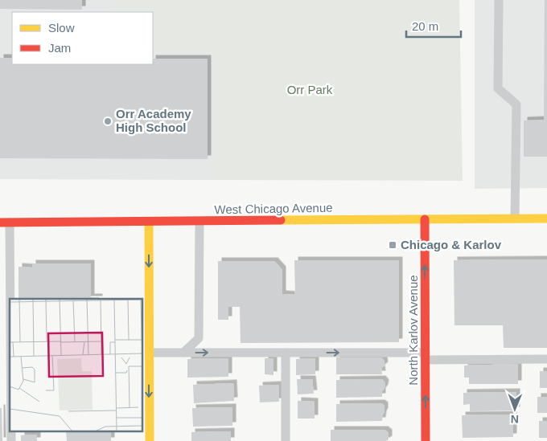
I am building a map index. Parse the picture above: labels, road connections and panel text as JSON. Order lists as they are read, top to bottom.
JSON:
{
  "streets": {
    "main road": ["West Chicago Avenue", "North Karlov Avenue"]
  },
  "crossings": [
    ["West Chicago Avenue", "North Karlov Avenue"]
  ],
  "one_way": ["North Karlov Avenue"],
  "parks": ["Orr Park"],
  "places": {
    "other": ["Orr Academy High School"],
    "transit": ["Chicago & Karlov"]
  },
  "legend": ["Slow", "Jam"],
  "scale_bar": "20 m",
  "north": "bottom"
}
